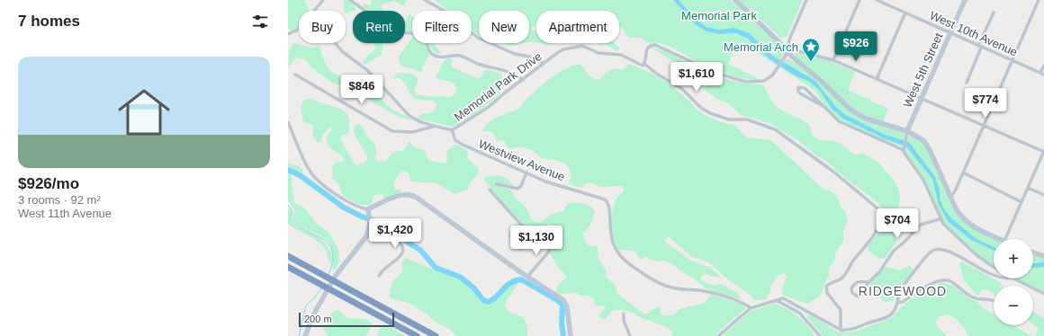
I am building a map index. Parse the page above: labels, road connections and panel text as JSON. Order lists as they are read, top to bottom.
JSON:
{
  "streets": {
    "street": [
      "West 10th Avenue",
      "West 5th Street",
      "Memorial Park Drive",
      "Westview Avenue"
    ]
  },
  "crossings": [
    ["West 10th Avenue", "West 5th Street"],
    ["Memorial Park Drive", "Westview Avenue"]
  ],
  "districts": ["RIDGEWOOD"],
  "parks": ["Memorial Park"],
  "places": {
    "place": ["Memorial Arch"]
  },
  "scale_bar": "200 m",
  "page": {
    "heading": "7 homes",
    "chip": [
      "Buy",
      "Rent",
      "Filters",
      "New",
      "Apartment"
    ],
    "price": [
      "$926",
      "$1,610",
      "$846",
      "$774",
      "$704",
      "$1,420",
      "$1,130"
    ],
    "list": [
      {
        "name": "$926/mo",
        "note": "3 rooms · 92 m² · West 11th Avenue"
      }
    ],
    "map_buttons": ["+", "−"],
    "scale": "200 m"
  }
}
